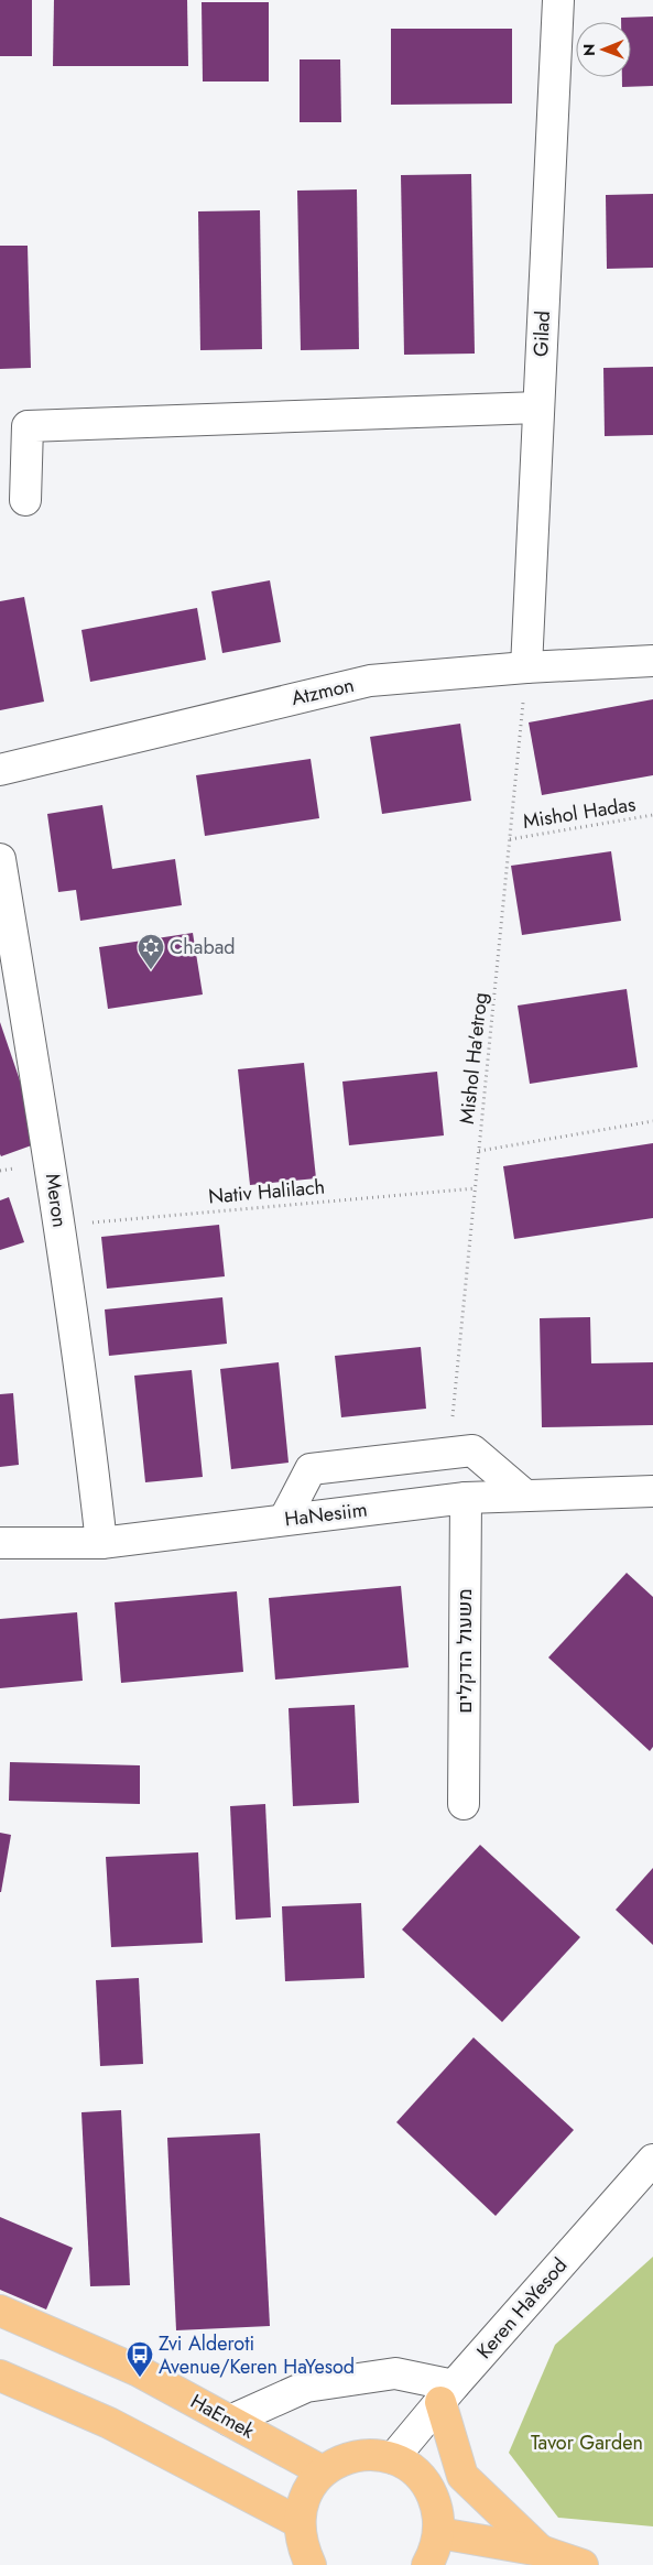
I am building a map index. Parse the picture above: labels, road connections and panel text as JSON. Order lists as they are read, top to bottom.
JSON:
{
  "streets": {
    "main road": ["HaEmek"],
    "street": [
      "Gilad",
      "Atzmon",
      "Meron",
      "HaNesiim",
      "משעול הדקלים",
      "Keren HaYesod"
    ],
    "path": ["Mishol Hadas", "Mishol Ha'etrog", "Nativ Halilach"]
  },
  "crossings": [
    ["Gilad", "Atzmon"],
    ["Gilad", "Mishol Ha'etrog"],
    ["Atzmon", "Mishol Ha'etrog"],
    ["Mishol Hadas", "Mishol Ha'etrog"],
    ["Mishol Ha'etrog", "Nativ Halilach"],
    ["Nativ Halilach", "Meron"],
    ["Meron", "HaNesiim"],
    ["HaNesiim", "משעול הדקלים"]
  ],
  "parks": ["Tavor Garden"],
  "places": {
    "synagogue": ["Chabad"],
    "bus stop": ["Zvi Alderoti Avenue/Keren HaYesod"]
  },
  "north": "left"
}
